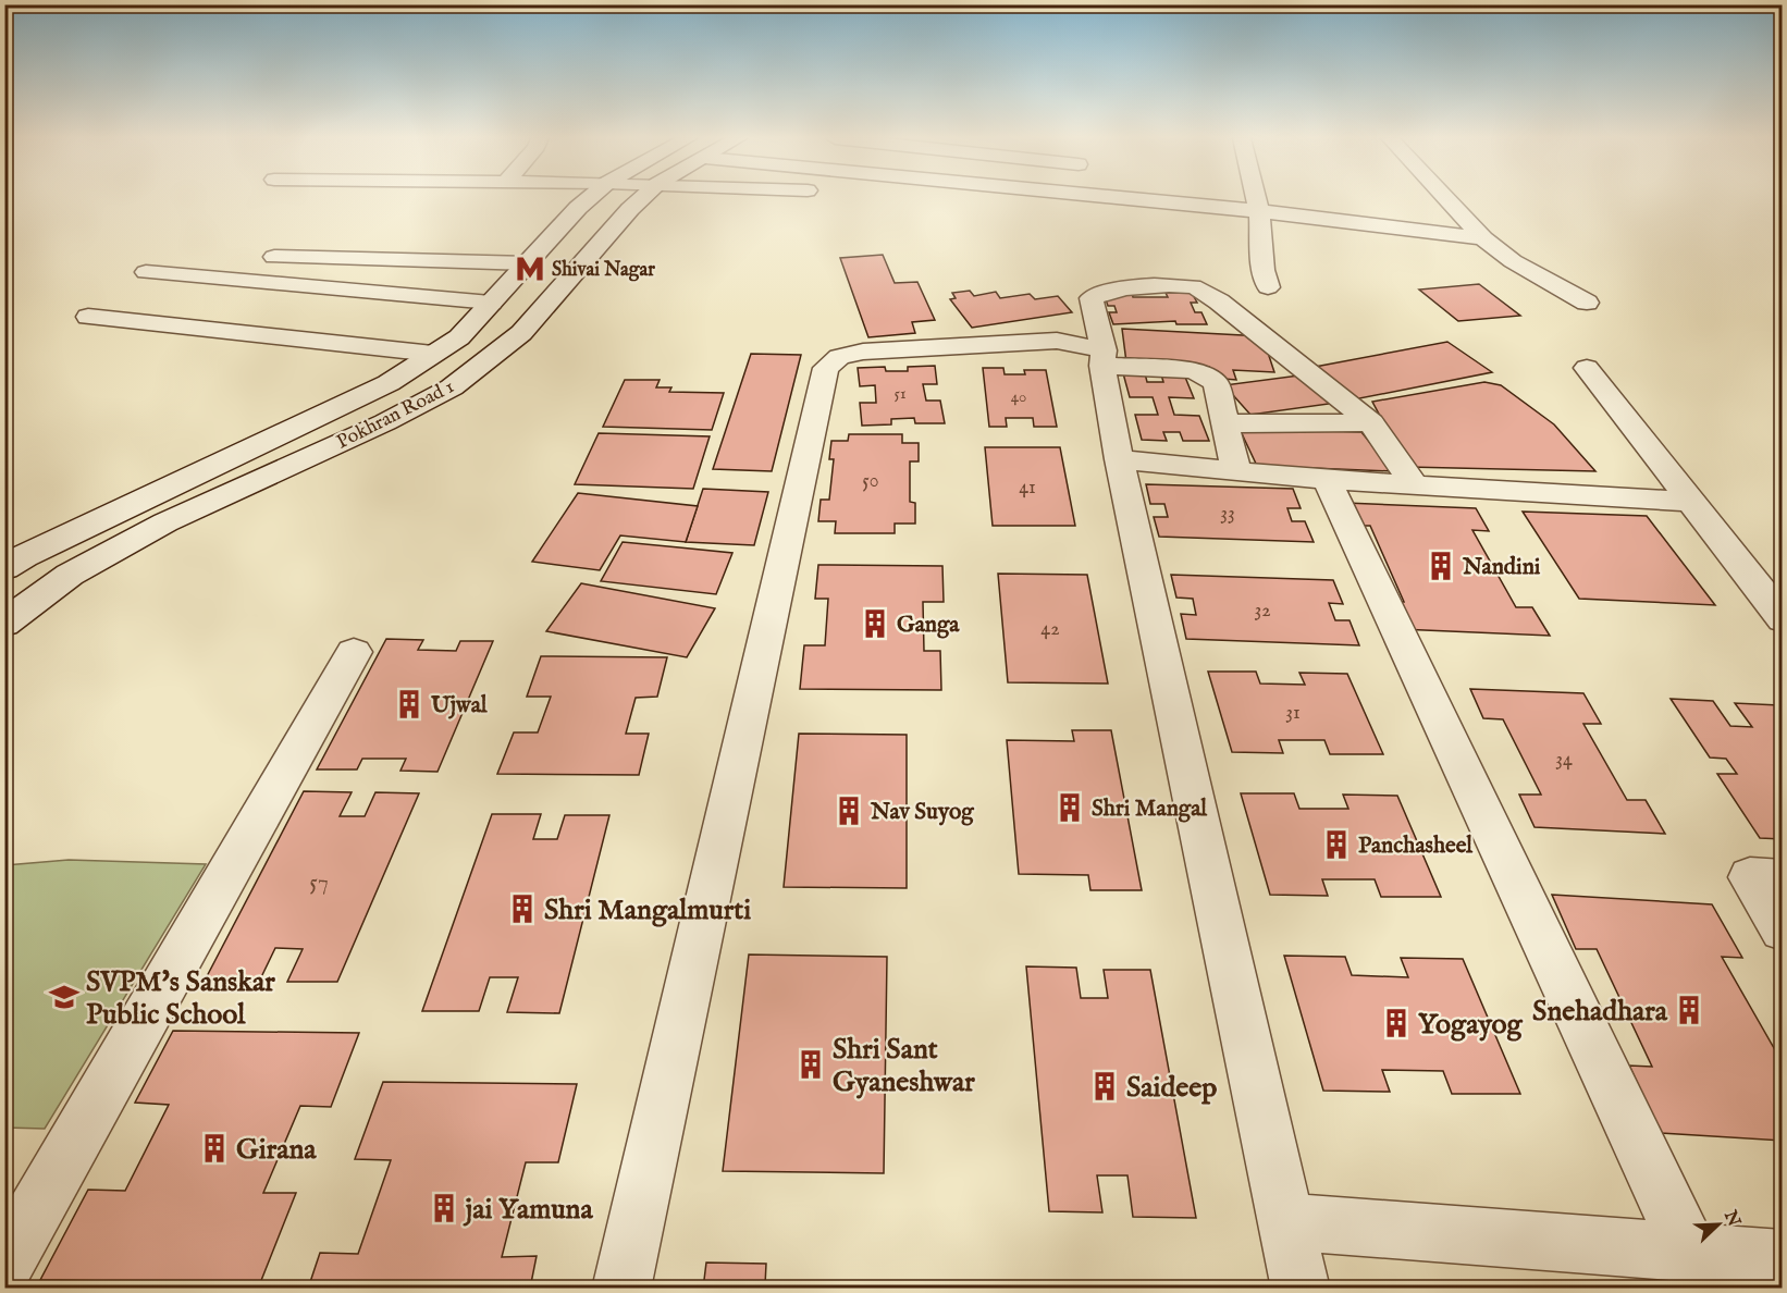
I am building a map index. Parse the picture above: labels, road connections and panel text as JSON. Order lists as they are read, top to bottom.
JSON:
{
  "streets": {
    "street": ["Pokhran Road 1"]
  },
  "places": {
    "metro station": ["Shivai Nagar"],
    "building": [
      "Nandini",
      "Ganga",
      "Ujwal",
      "Shri Mangal",
      "Nav Suyog",
      "Panchasheel",
      "Shri Mangalmurti",
      "Snehadhara",
      "Yogayog",
      "Shri Sant Gyaneshwar",
      "Saideep",
      "Girana",
      "jai Yamuna"
    ],
    "school or university": ["SVPM's Sanskar Public School"]
  },
  "house_numbers": [
    "51",
    "40",
    "50",
    "41",
    "33",
    "32",
    "42",
    "31",
    "34",
    "57"
  ],
  "north": "top right"
}
